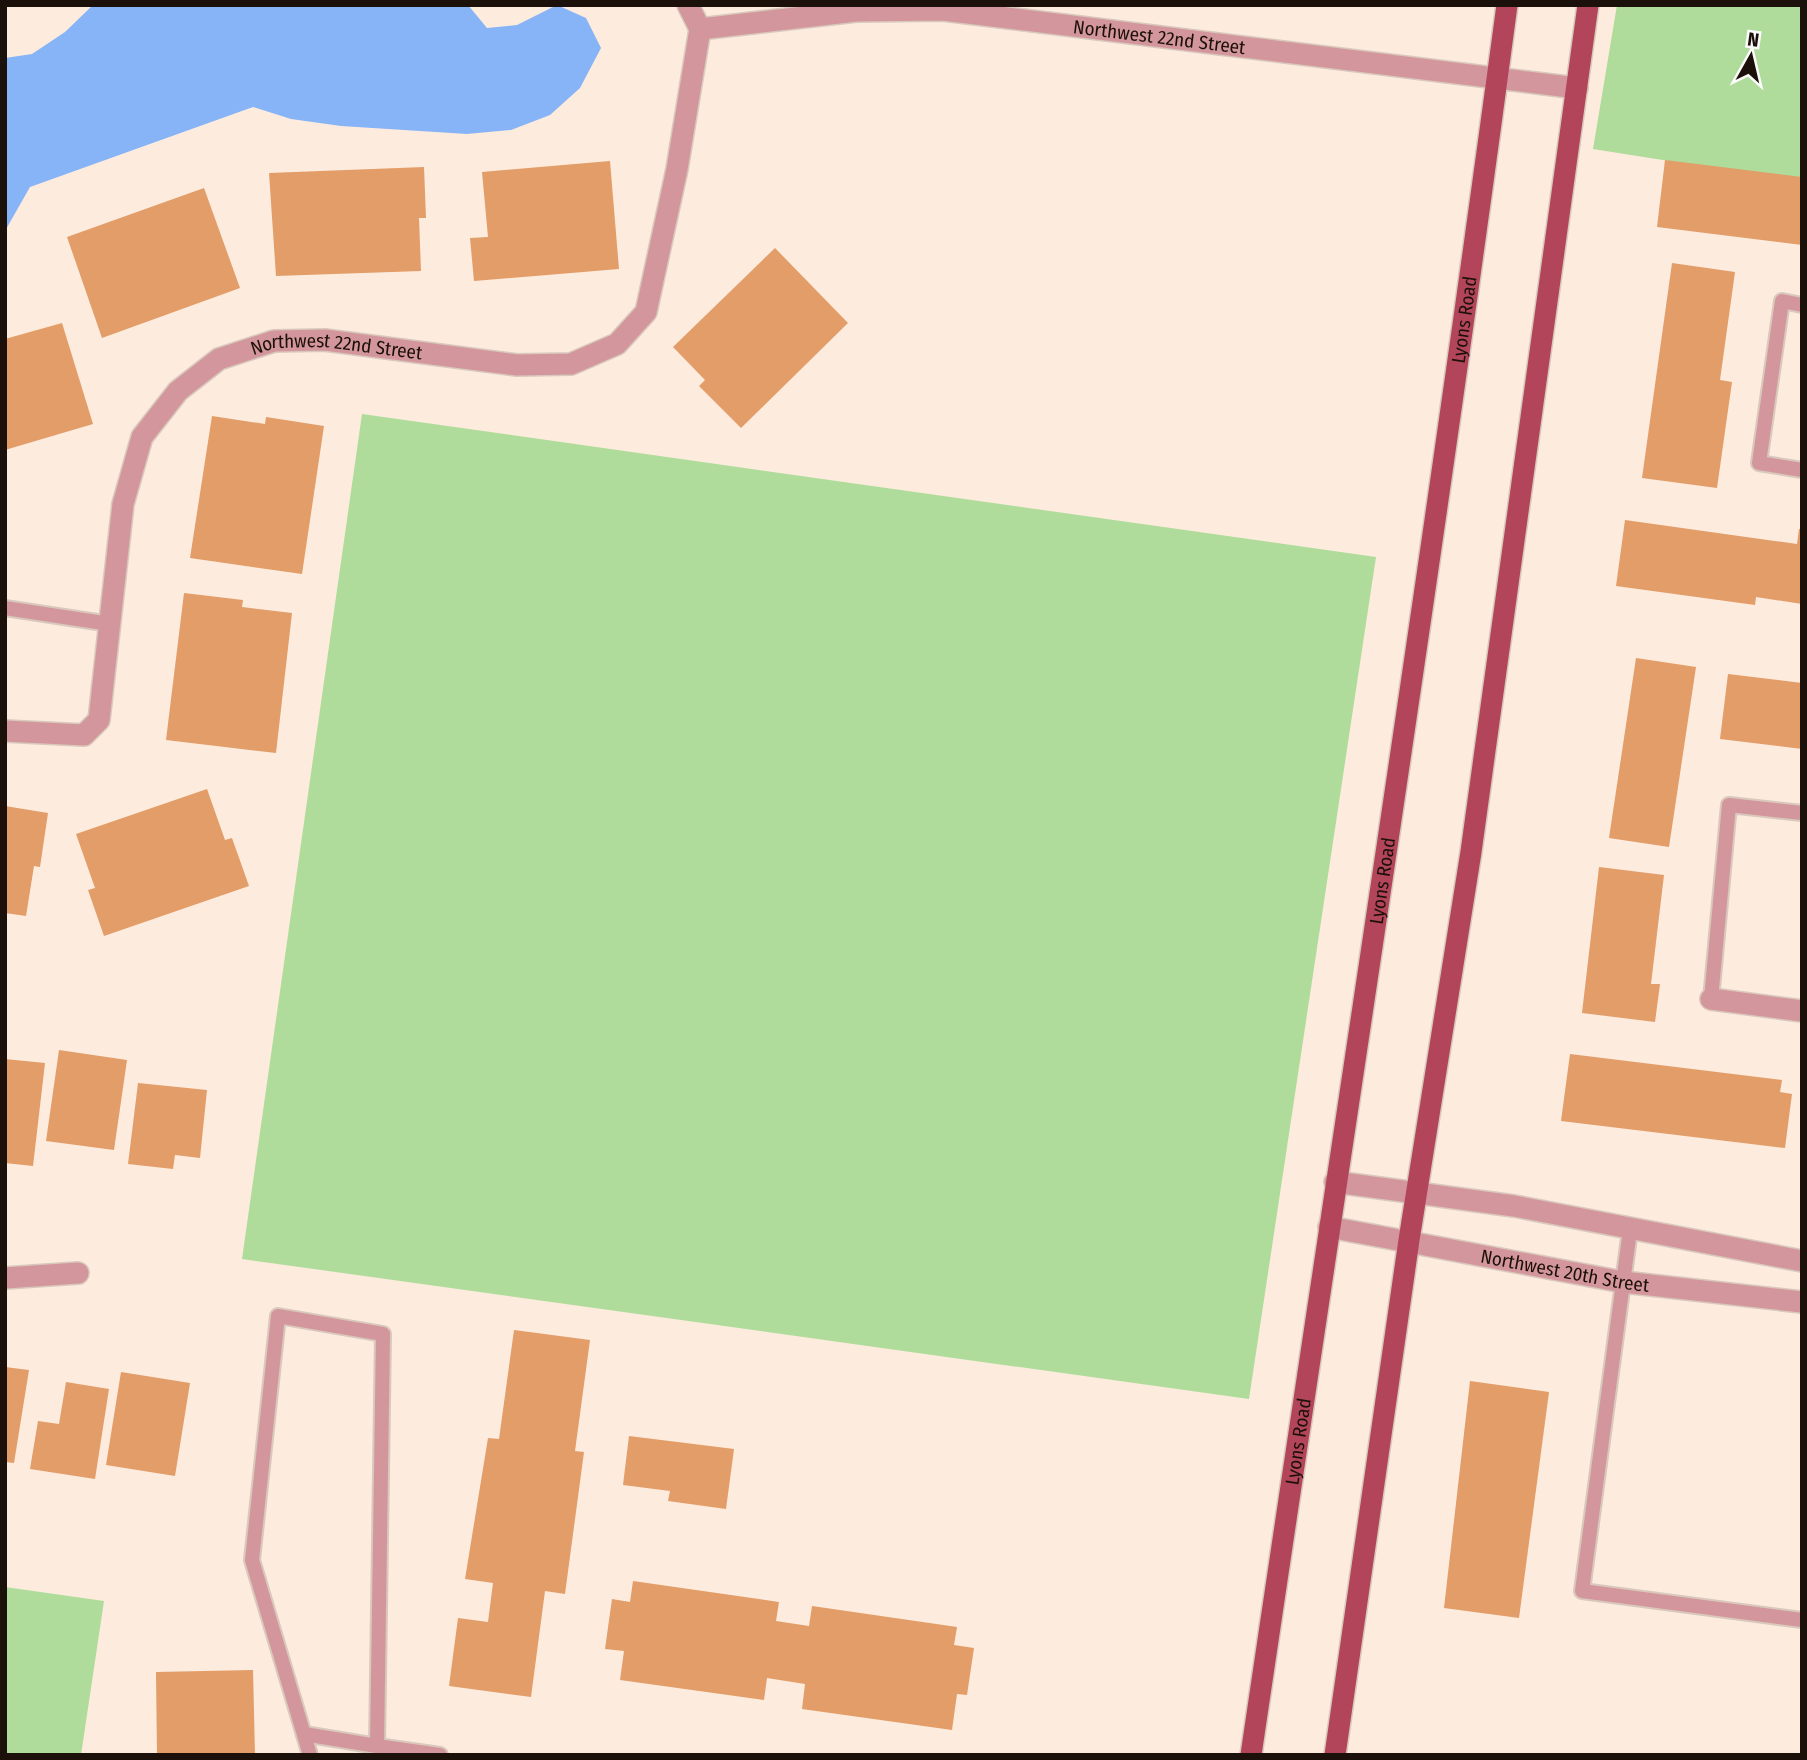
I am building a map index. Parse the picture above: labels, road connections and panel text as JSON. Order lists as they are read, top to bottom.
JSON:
{
  "streets": {
    "main road": ["Lyons Road"],
    "street": ["Northwest 22nd Street", "Northwest 20th Street"]
  },
  "crossings": [
    ["Northwest 22nd Street", "Lyons Road"],
    ["Lyons Road", "Northwest 20th Street"]
  ],
  "north": "top"
}
